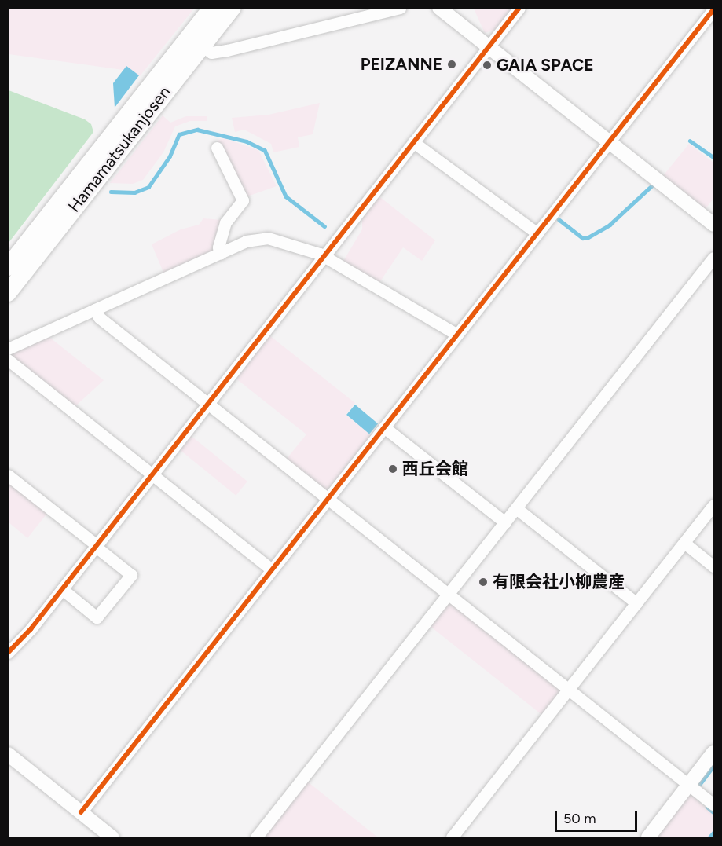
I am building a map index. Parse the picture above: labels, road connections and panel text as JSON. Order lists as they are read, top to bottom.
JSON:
{
  "streets": {
    "main road": ["Hamamatsukanjosen"]
  },
  "places": [
    "PEIZANNE",
    "GAIA SPACE",
    "西丘会館",
    "有限会社小柳農産"
  ],
  "scale_bar": "50 m"
}
